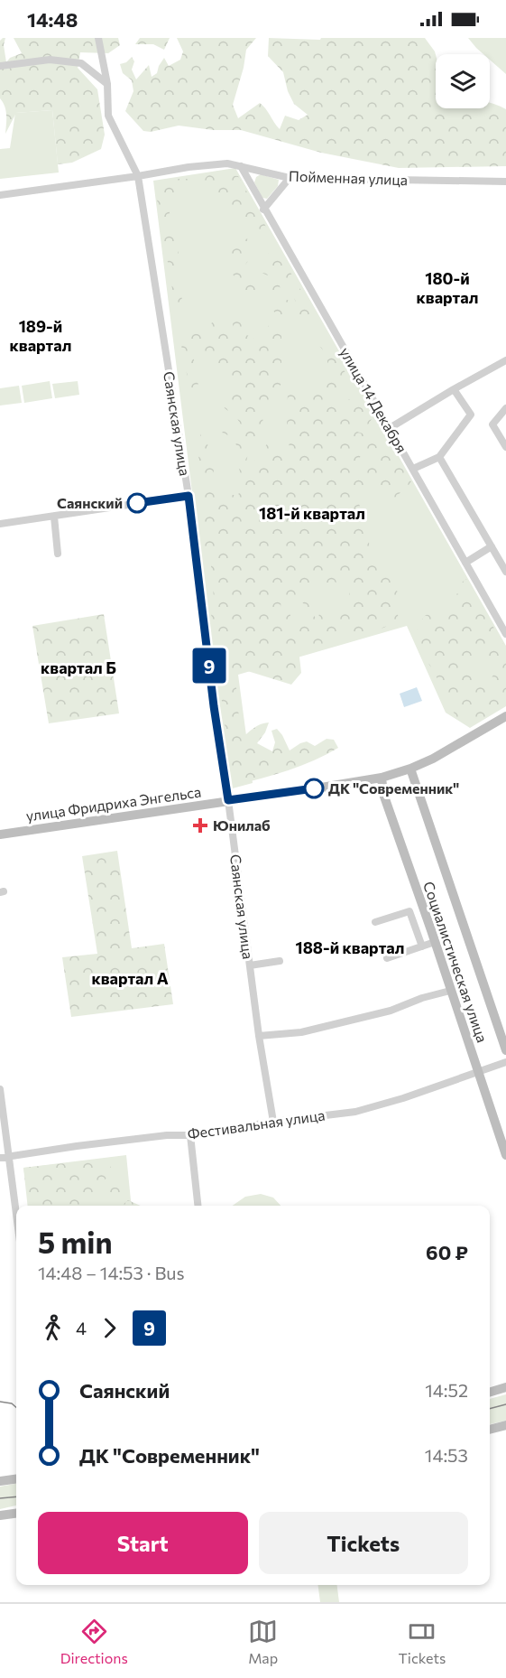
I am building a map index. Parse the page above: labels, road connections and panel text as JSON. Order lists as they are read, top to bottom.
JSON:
{
  "streets": {
    "street": [
      "Пойменная улица",
      "улица 14 Декабря",
      "Саянская улица",
      "улица Фридриха Энгельса",
      "Социалистическая улица",
      "Фестивальная улица"
    ]
  },
  "crossings": [
    ["Пойменная улица", "улица 14 Декабря"],
    ["Пойменная улица", "Саянская улица"],
    ["Саянская улица", "улица Фридриха Энгельса"],
    ["Саянская улица", "Фестивальная улица"],
    ["улица Фридриха Энгельса", "Социалистическая улица"],
    ["Социалистическая улица", "Фестивальная улица"]
  ],
  "districts": [
    "180-й квартал",
    "189-й квартал",
    "181-й квартал",
    "квартал Б",
    "188-й квартал",
    "квартал А"
  ],
  "places": {
    "other": ["Саянский", "ДК \"Современник\""],
    "health": ["Юнилаб"]
  },
  "lines": ["bus line 9"],
  "page": {
    "status": "14:48",
    "on_map": "9",
    "heading": ["5 min", "14:48 – 14:53 · Bus", "60 ₽"],
    "legs": ["4", "9"],
    "list": [
      {
        "name": "Саянский",
        "value": "14:52"
      },
      {
        "name": "ДК \"Современник\"",
        "value": "14:53"
      }
    ],
    "buttons": ["Start", "Tickets"],
    "tabs": ["Directions", "Map", "Tickets"]
  }
}
